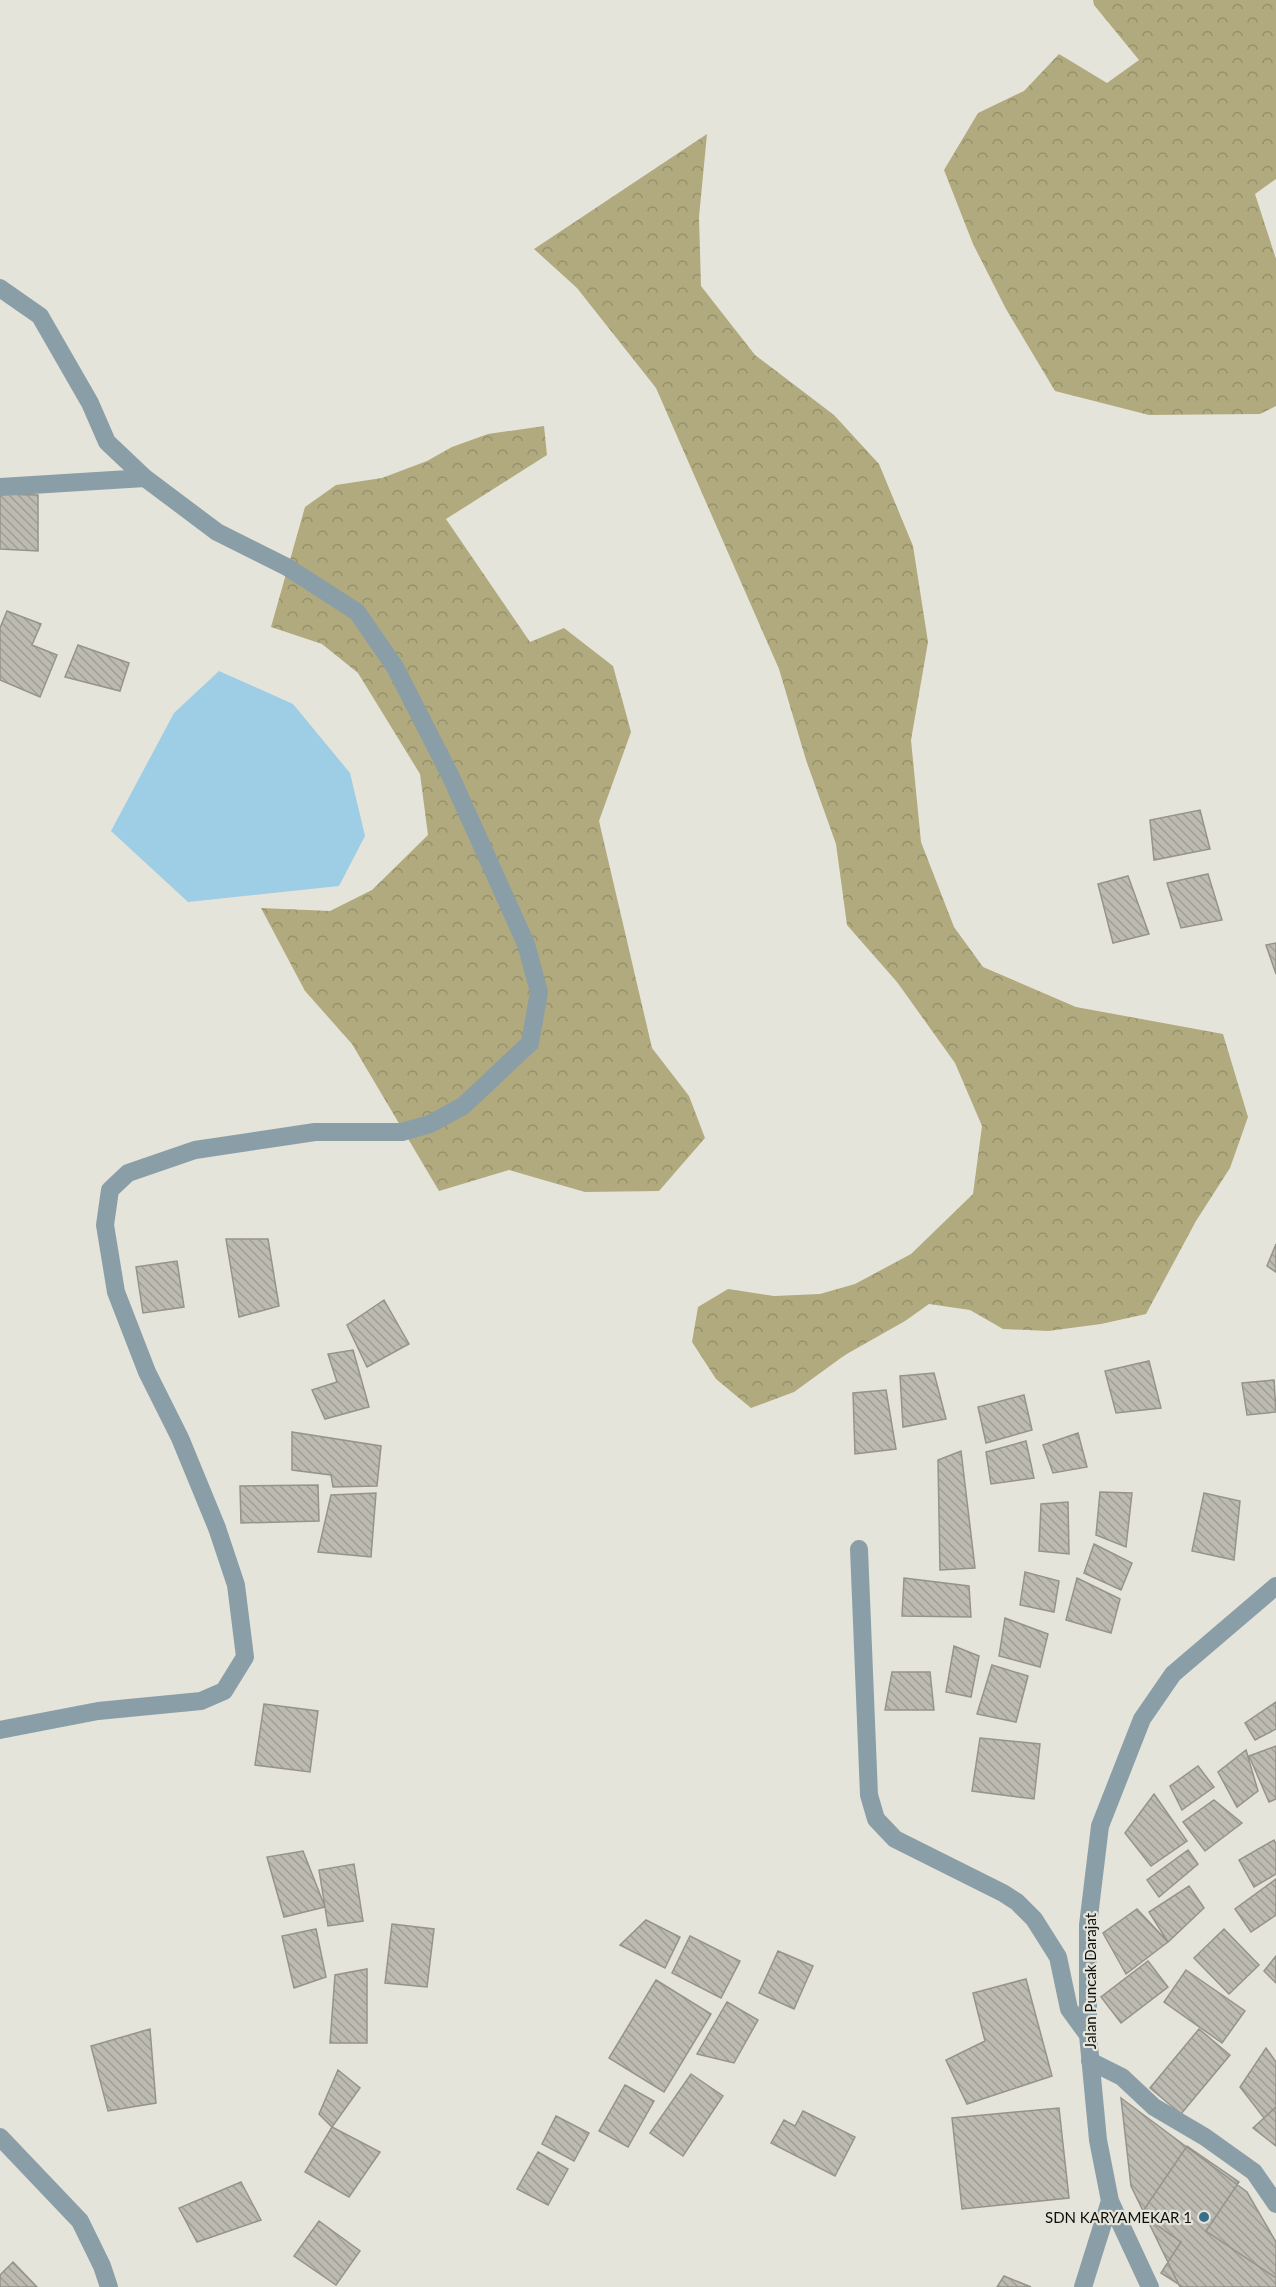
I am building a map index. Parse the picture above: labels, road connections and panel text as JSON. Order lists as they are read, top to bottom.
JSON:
{
  "streets": {
    "street": ["Jalan Puncak Darajat"]
  },
  "places": ["SDN KARYAMEKAR 1"]
}
